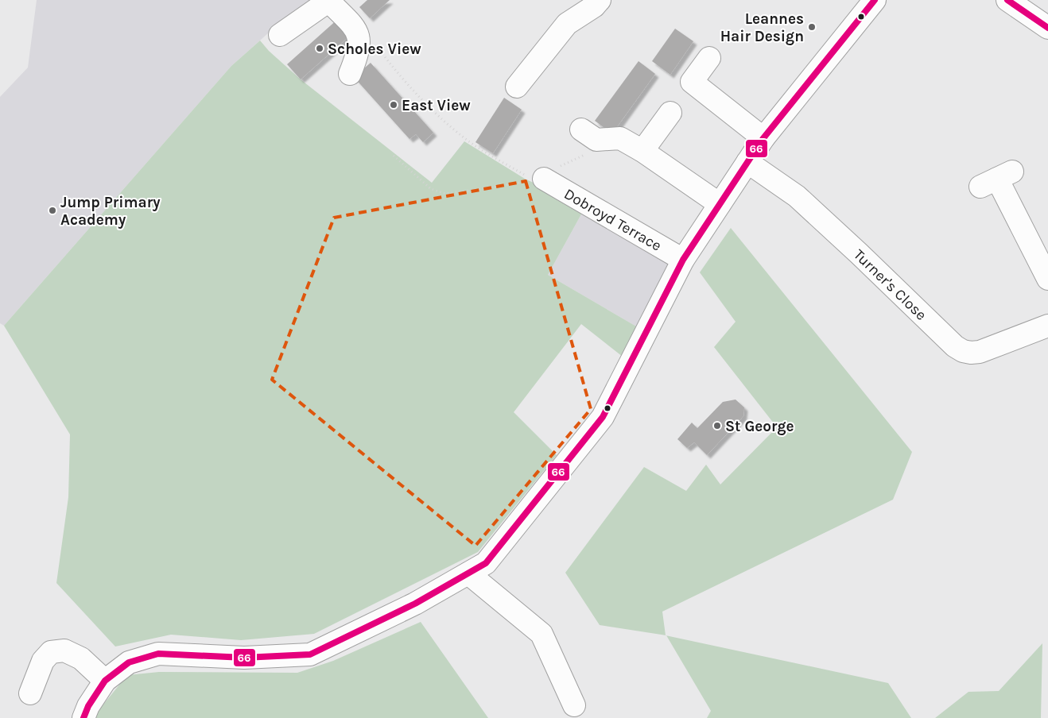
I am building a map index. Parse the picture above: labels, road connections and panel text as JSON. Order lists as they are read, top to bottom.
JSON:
{
  "streets": {
    "street": ["Dobroyd Terrace", "Turner's Close"]
  },
  "places": [
    "Leannes Hair Design",
    "Scholes View",
    "East View",
    "Jump Primary Academy",
    "St George"
  ],
  "lines": ["transit line 66"]
}
